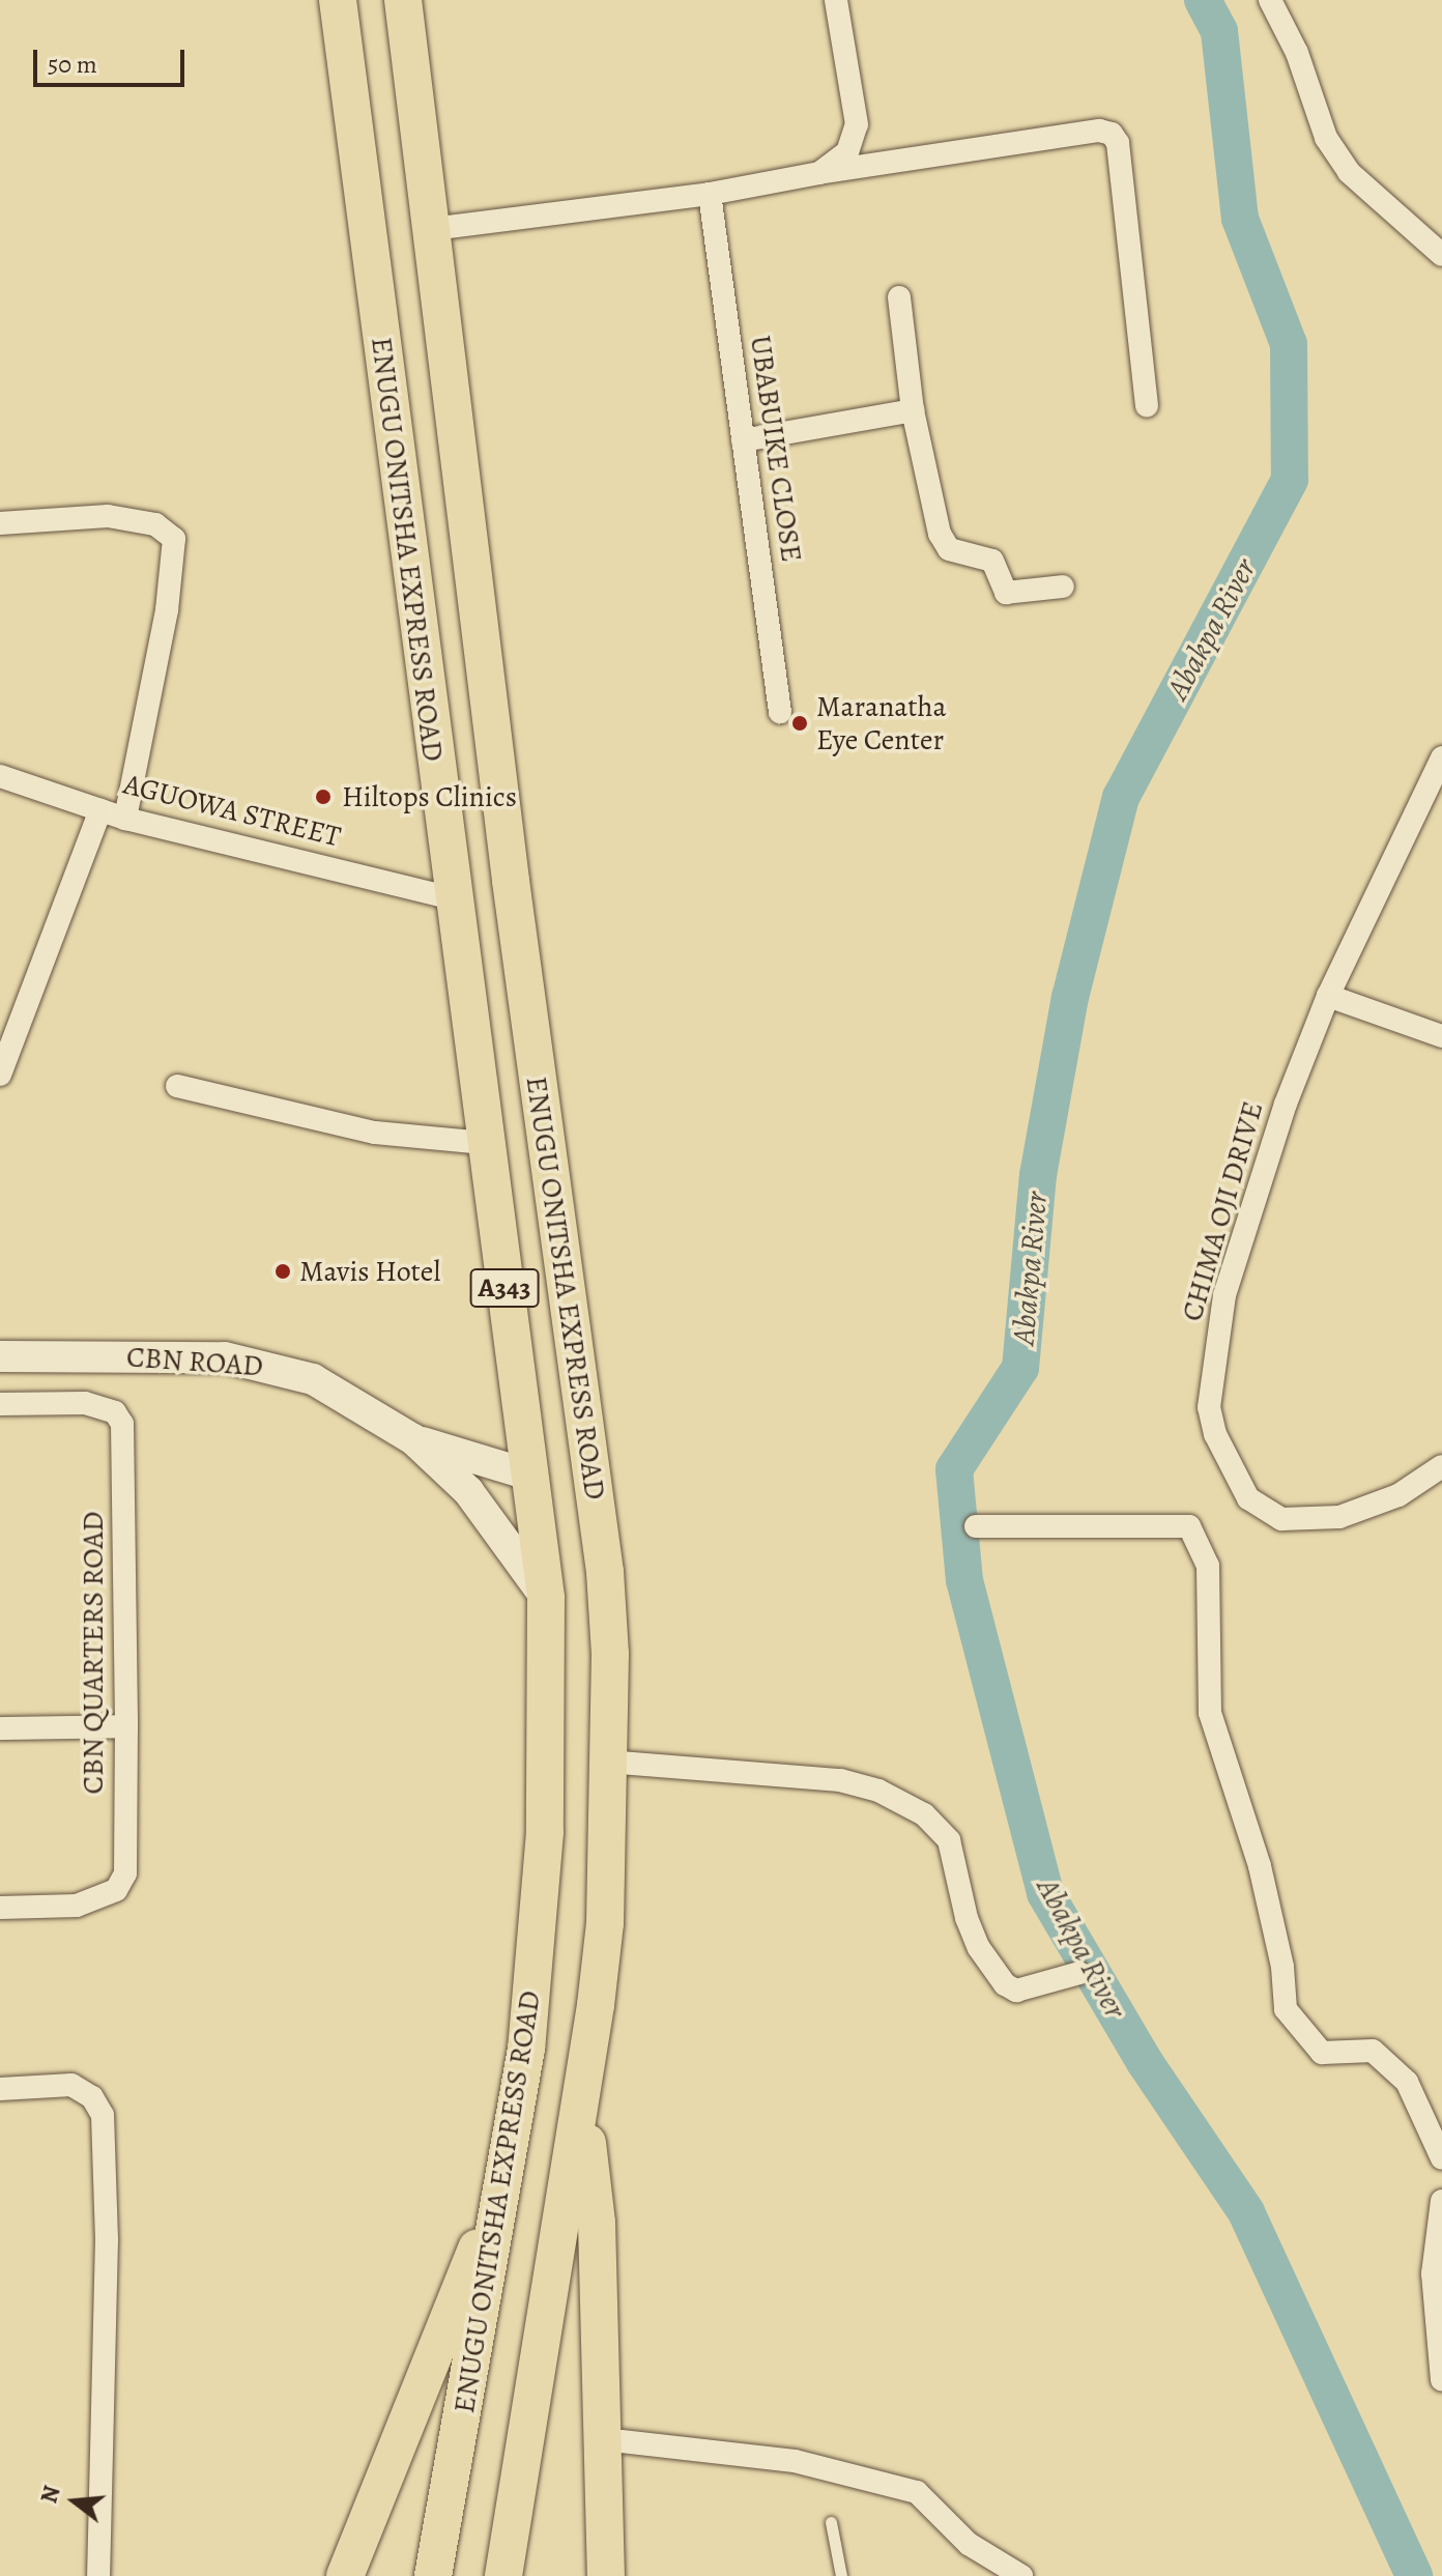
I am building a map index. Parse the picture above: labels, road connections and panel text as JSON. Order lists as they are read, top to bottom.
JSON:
{
  "streets": {
    "highway": ["ENUGU ONITSHA EXPRESS ROAD", "A343"],
    "main road": ["CBN ROAD"],
    "street": [
      "UBABUIKE CLOSE",
      "AGUOWA STREET",
      "CHIMA OJI DRIVE",
      "CBN QUARTERS ROAD"
    ]
  },
  "crossings": [
    ["ENUGU ONITSHA EXPRESS ROAD", "AGUOWA STREET"],
    ["ENUGU ONITSHA EXPRESS ROAD", "CBN ROAD"]
  ],
  "water": ["Abakpa River"],
  "places": ["Maranatha Eye Center", "Hiltops Clinics", "Mavis Hotel"],
  "scale_bar": "50 m",
  "north": "left"
}
